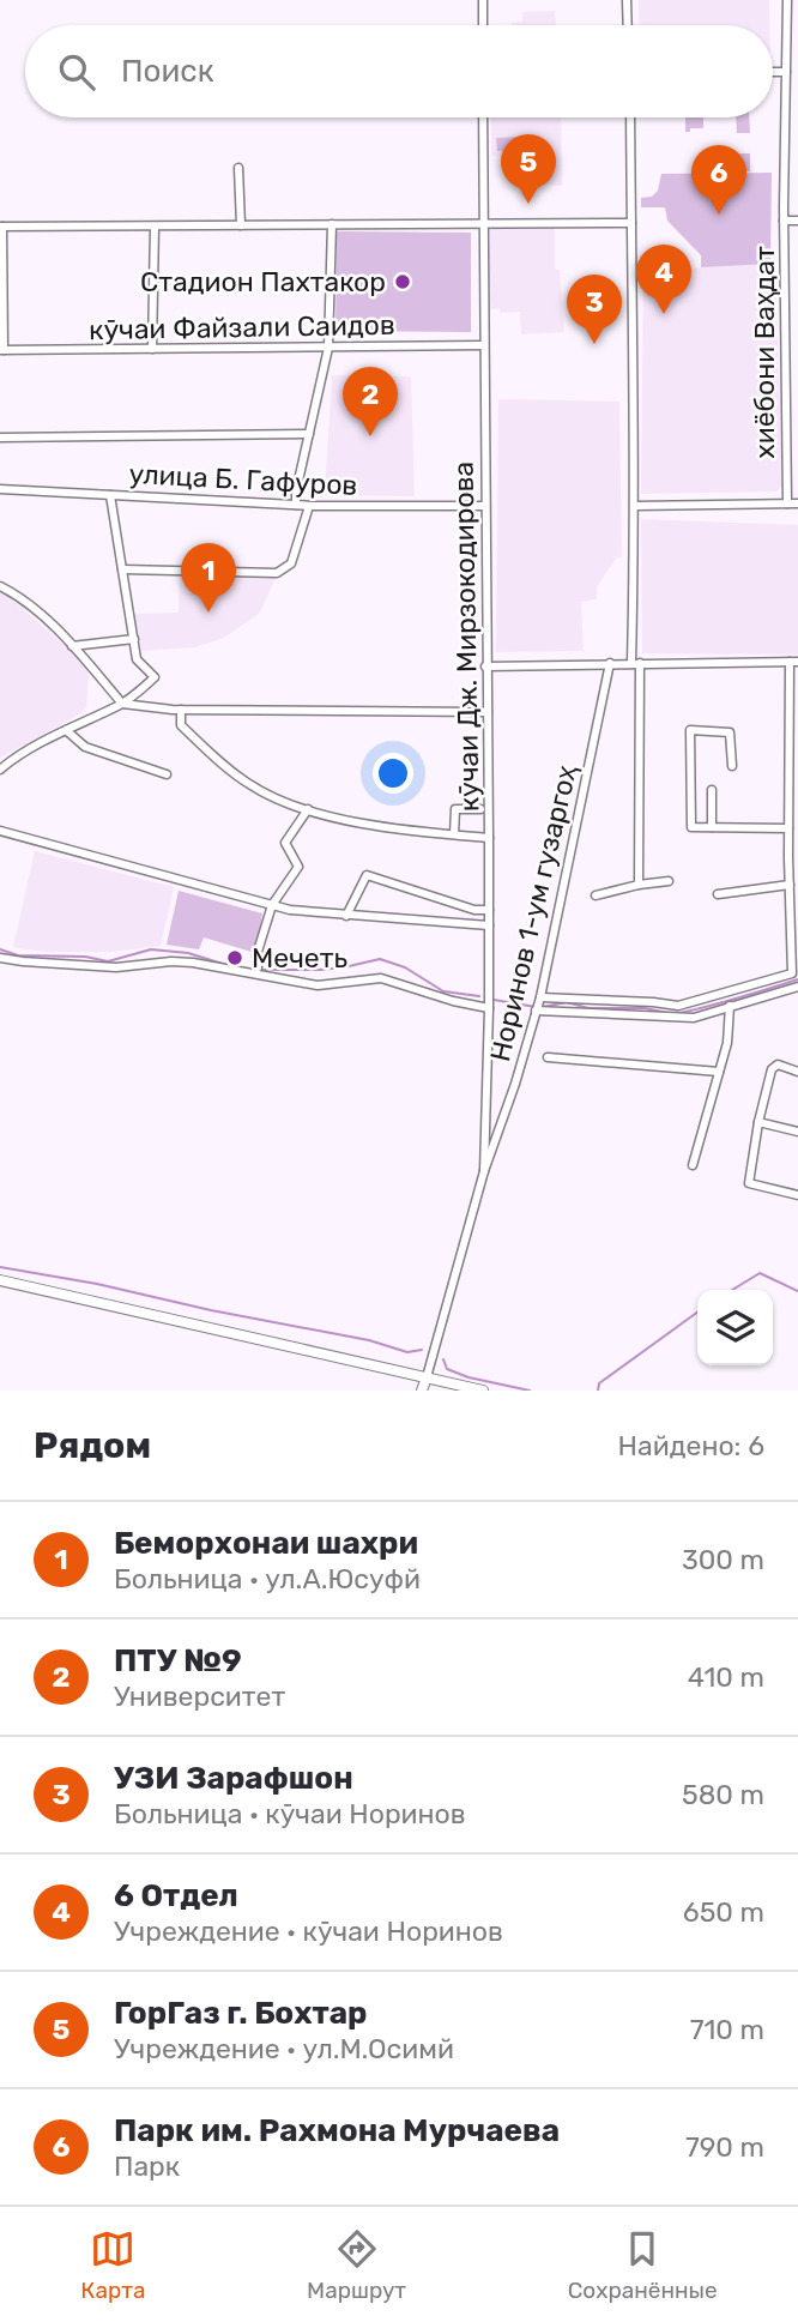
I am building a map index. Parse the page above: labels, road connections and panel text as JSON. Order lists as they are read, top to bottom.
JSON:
{
  "streets": {
    "street": [
      "кӯчаи Файзали Саидов",
      "хиёбони Ваҳдат",
      "улица Б. Гафуров",
      "кӯчаи Дж. Мирзокодирова",
      "Норинов 1-ум гузаргоҳ"
    ]
  },
  "crossings": [
    ["кӯчаи Файзали Саидов", "кӯчаи Дж. Мирзокодирова"],
    ["улица Б. Гафуров", "кӯчаи Дж. Мирзокодирова"],
    ["кӯчаи Дж. Мирзокодирова", "Норинов 1-ум гузаргоҳ"]
  ],
  "places": ["Стадион Пахтакор", "Мечеть"],
  "page": {
    "search": "Поиск",
    "pins": [
      "5",
      "6",
      "4",
      "3",
      "2",
      "1"
    ],
    "heading": ["Рядом", "Найдено: 6"],
    "list": [
      {
        "mark": "1",
        "name": "Беморхонаи шахри",
        "note": "Больница · ул.А.Юсуфй",
        "value": "300 m"
      },
      {
        "mark": "2",
        "name": "ПТУ №9",
        "note": "Университет",
        "value": "410 m"
      },
      {
        "mark": "3",
        "name": "УЗИ Зарафшон",
        "note": "Больница · кӯчаи Норинов",
        "value": "580 m"
      },
      {
        "mark": "4",
        "name": "6 Отдел",
        "note": "Учреждение · кӯчаи Норинов",
        "value": "650 m"
      },
      {
        "mark": "5",
        "name": "ГорГаз г. Бохтар",
        "note": "Учреждение · ул.М.Осимй",
        "value": "710 m"
      },
      {
        "mark": "6",
        "name": "Парк им. Рахмона Мурчаева",
        "note": "Парк",
        "value": "790 m"
      }
    ],
    "nav": ["Карта", "Маршрут", "Сохранённые"]
  }
}
